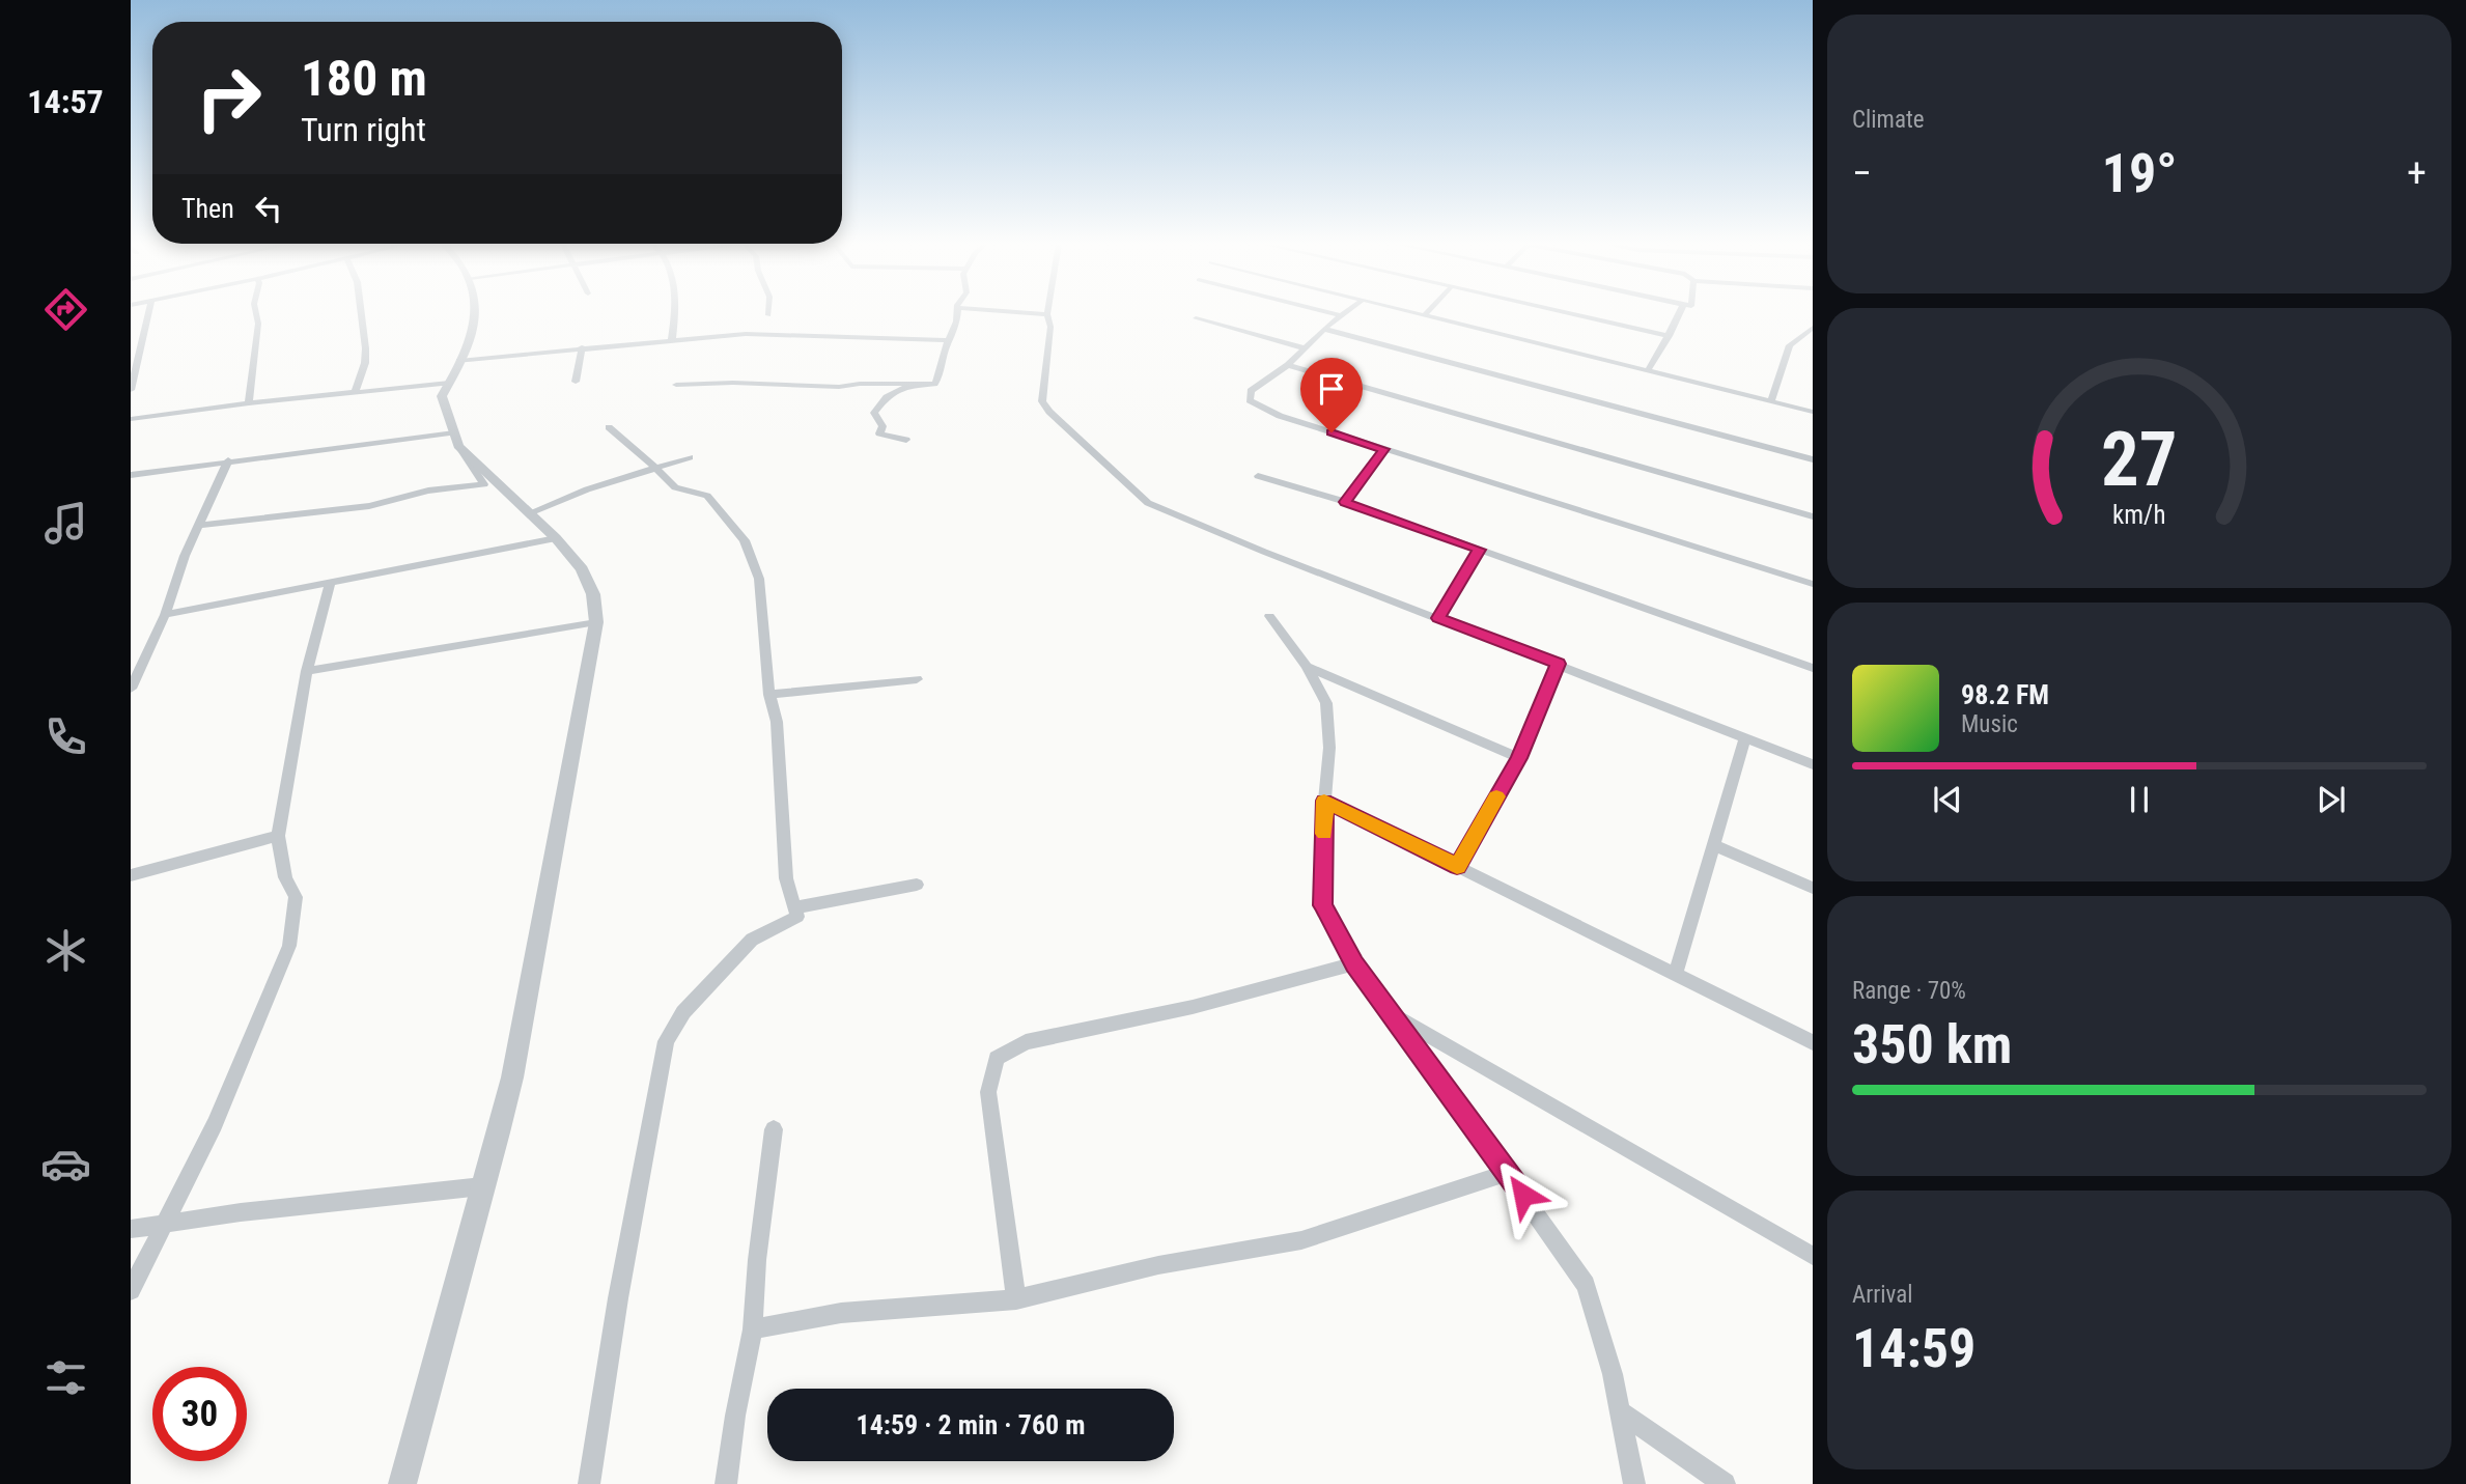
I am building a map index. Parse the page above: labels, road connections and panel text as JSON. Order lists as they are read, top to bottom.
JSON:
{
  "page": {
    "tabs": "14:57",
    "tile": [
      "Climate",
      ["Range · 70%", "350 km"],
      ["Arrival", "14:59"]
    ],
    "turn": ["180 m", "Turn right"],
    "heat": ["−", "19°", "+"],
    "then": "Then",
    "song": ["98.2 FM", "Music"],
    "limit": "30",
    "trip": "14:59 · 2 min · 760 m",
    "gauge": ["27", "km/h"]
  }
}
